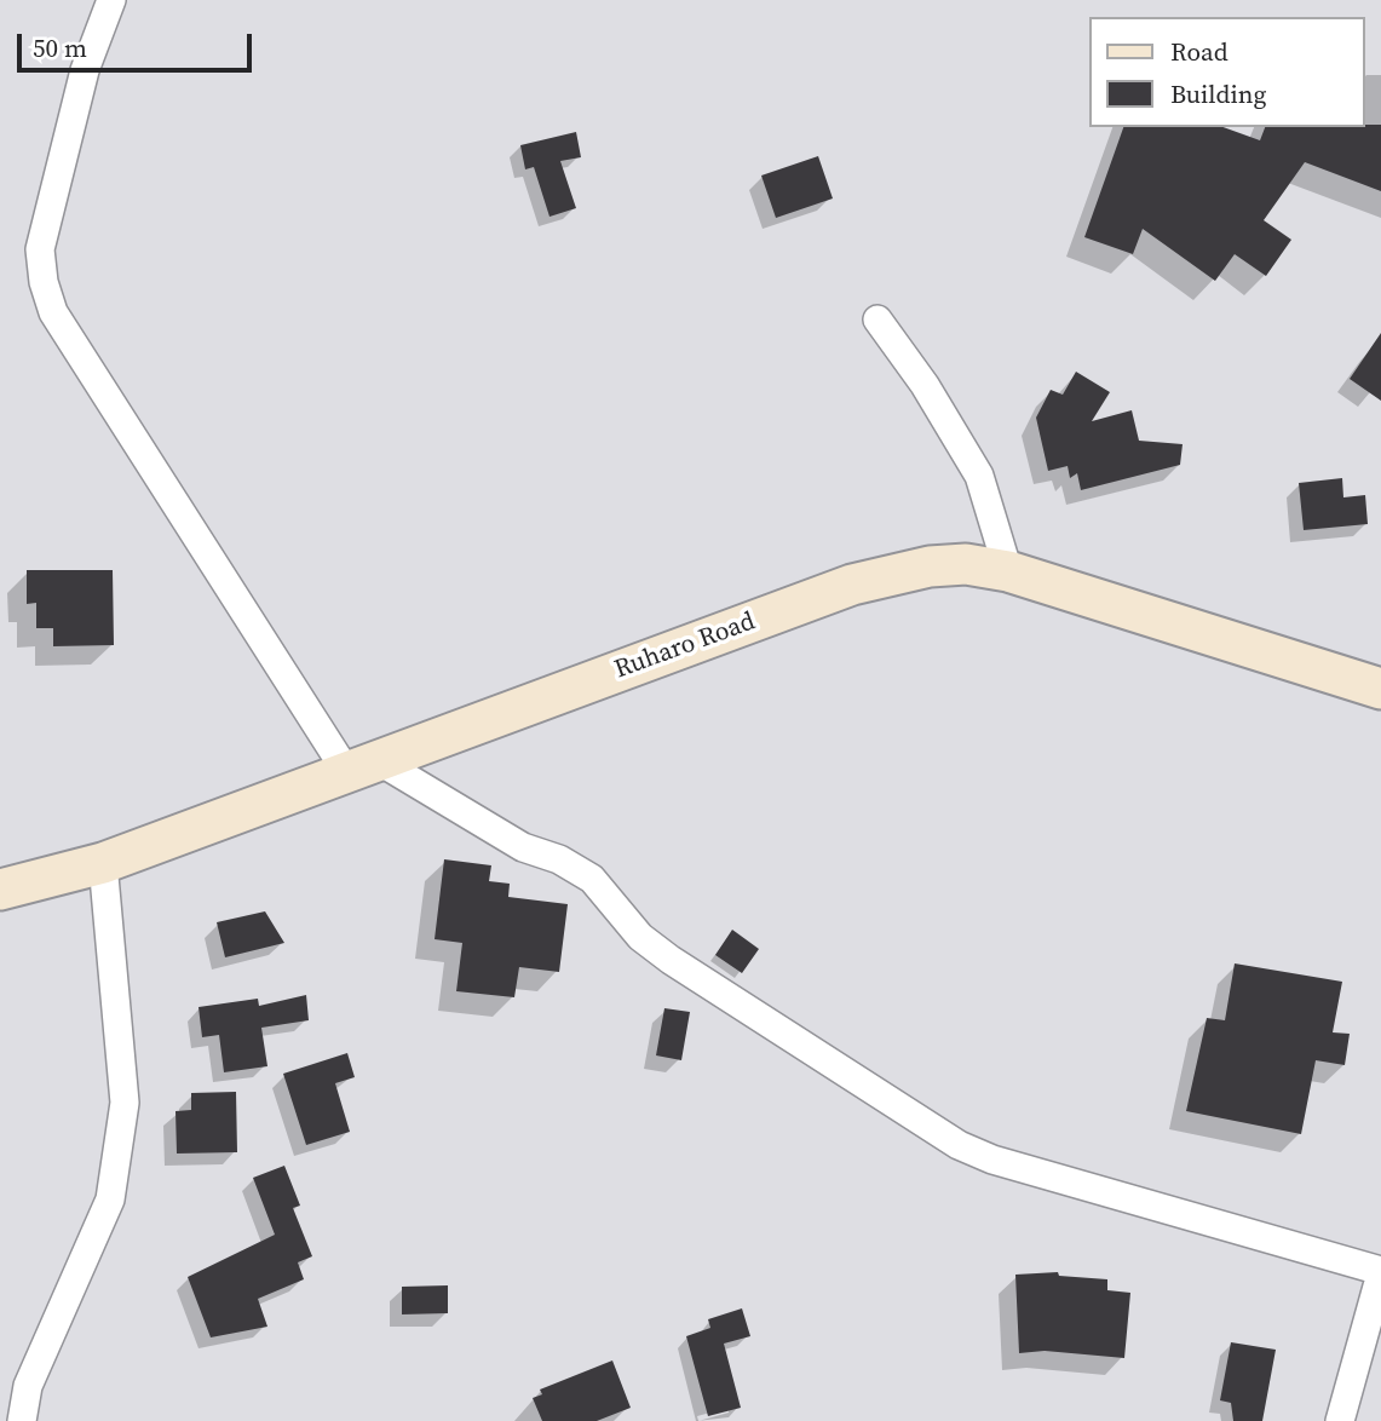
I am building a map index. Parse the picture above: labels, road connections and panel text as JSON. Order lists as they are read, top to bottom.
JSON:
{
  "streets": {
    "street": ["Ruharo Road"]
  },
  "legend": ["Road", "Building"],
  "scale_bar": "50 m"
}
